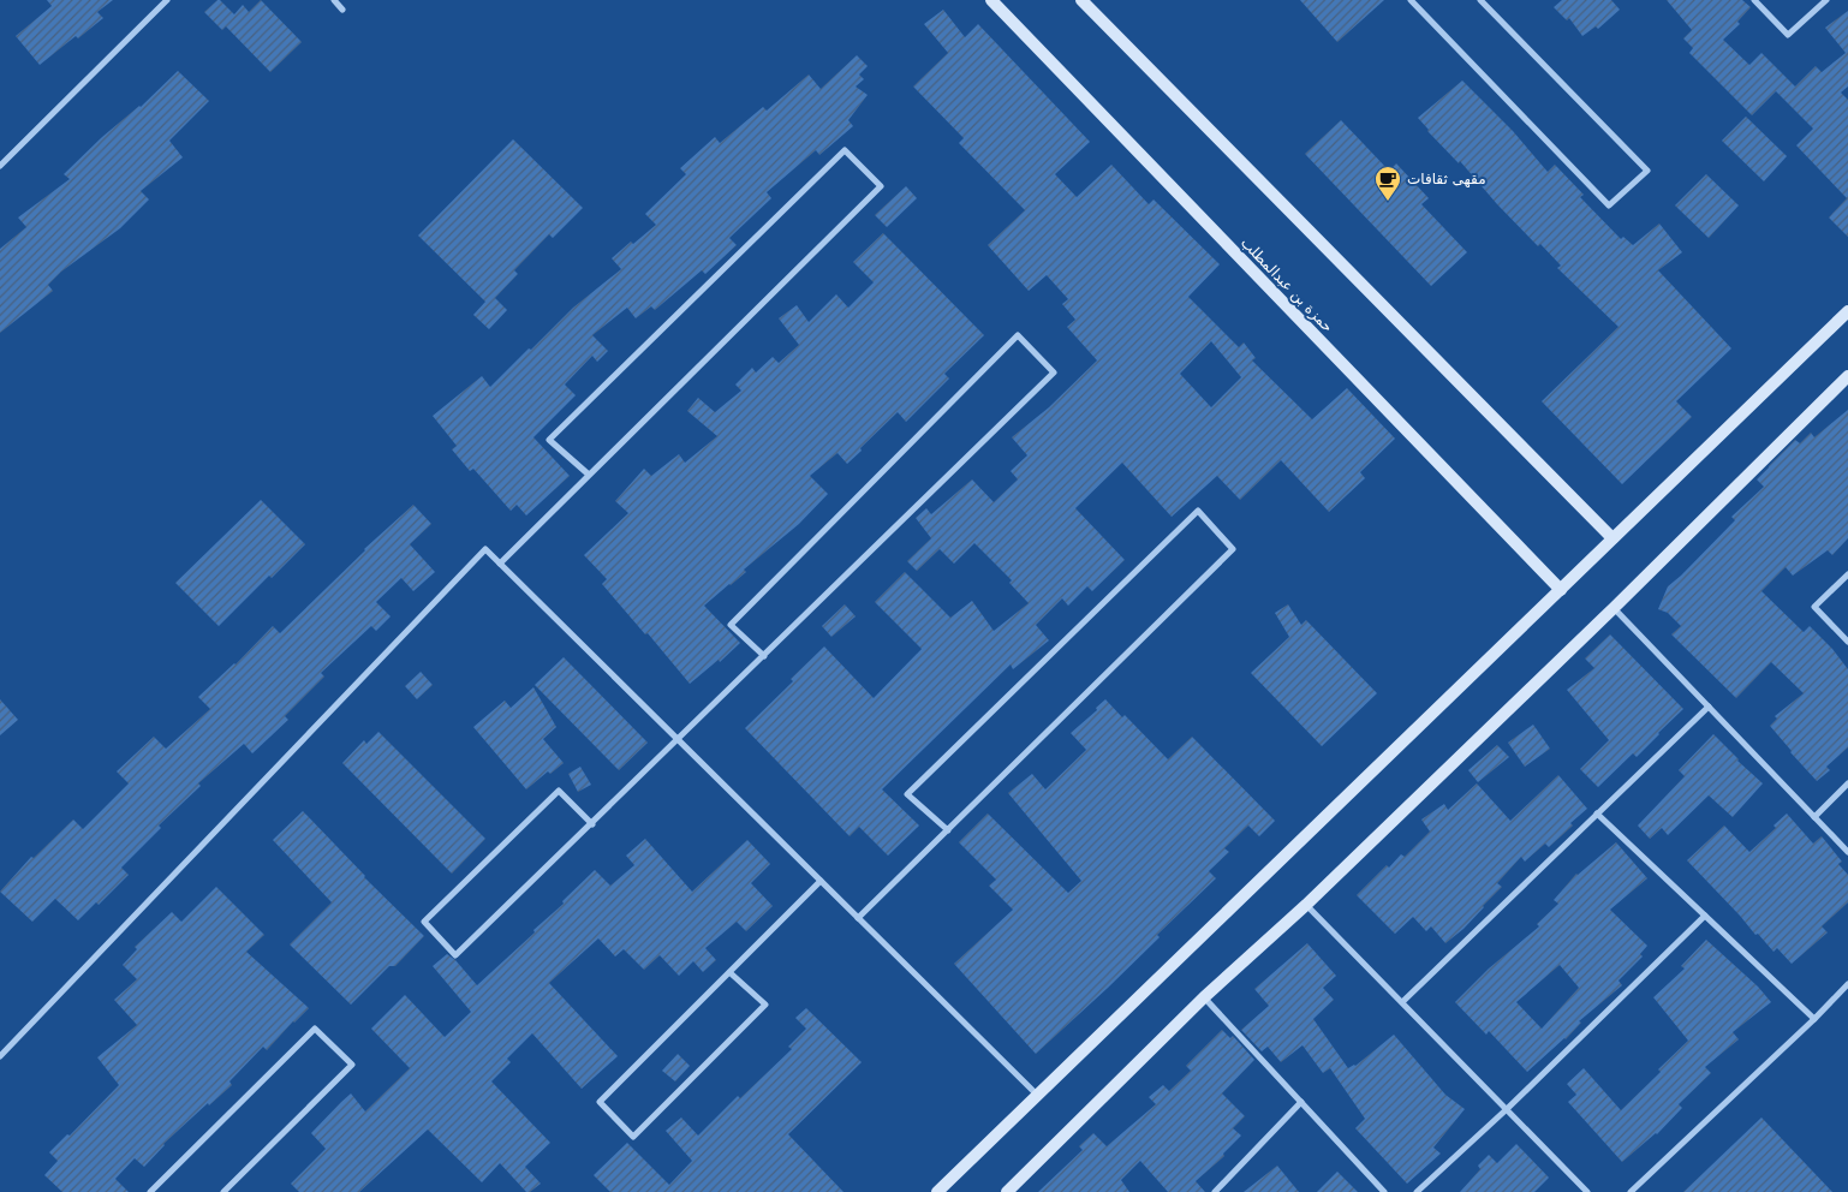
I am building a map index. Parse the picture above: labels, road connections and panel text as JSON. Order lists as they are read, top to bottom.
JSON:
{
  "streets": {
    "street": ["حمزة بن عبدالمطلب"]
  },
  "places": {
    "cafe": ["مقهى ثقافات"]
  }
}
